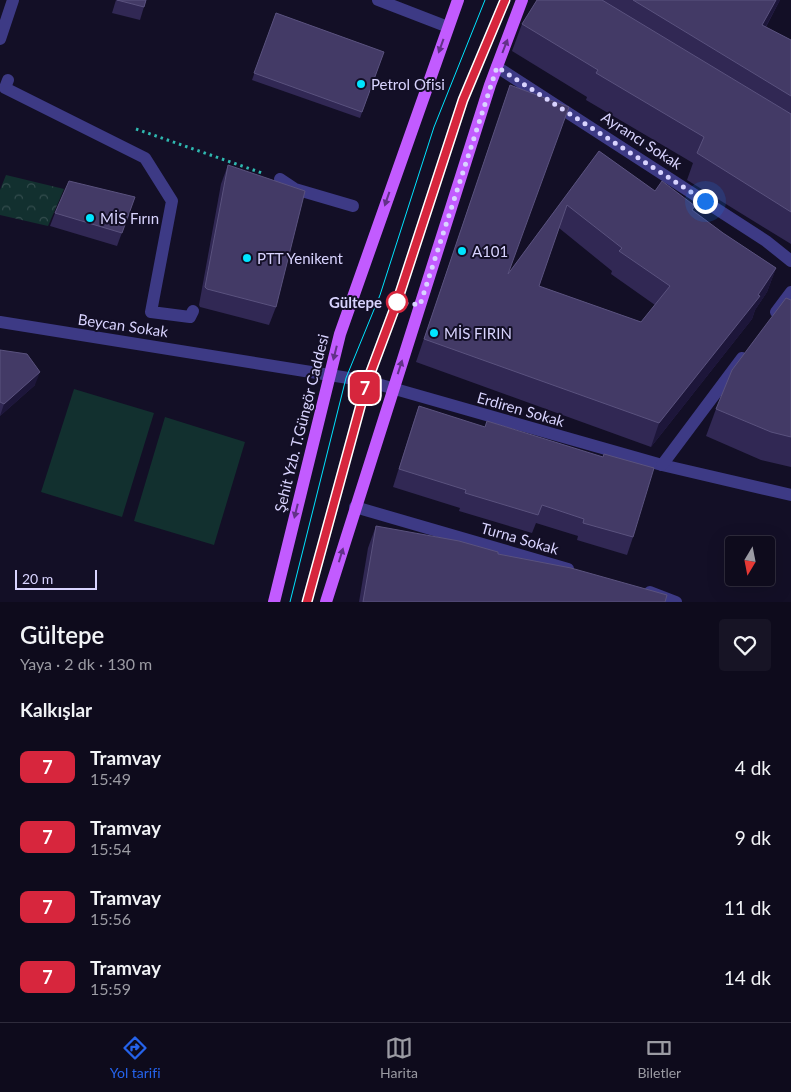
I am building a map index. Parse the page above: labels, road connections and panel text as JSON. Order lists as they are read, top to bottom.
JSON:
{
  "streets": {
    "main road": ["Şehit Yzb. T.Güngör Caddesi"],
    "street": [
      "Ayrancı Sokak",
      "Beycan Sokak",
      "Erdiren Sokak",
      "Turna Sokak"
    ]
  },
  "crossings": [
    ["Beycan Sokak", "Erdiren Sokak"],
    ["Erdiren Sokak", "Şehit Yzb. T.Güngör Caddesi"]
  ],
  "places": [
    "Petrol Ofisi",
    "MİS Fırın",
    "A101",
    "PTT Yenikent",
    "Gültepe",
    "MİS FIRIN"
  ],
  "lines": ["tram line 7"],
  "scale_bar": "20 m",
  "north": "bottom",
  "page": {
    "on_map": "7",
    "scale": "20 m",
    "heading": [
      ["Gültepe", "Yaya · 2 dk · 130 m"],
      "Kalkışlar"
    ],
    "list": [
      {
        "mark": "7",
        "name": "Tramvay",
        "note": "15:49",
        "value": "4 dk"
      },
      {
        "mark": "7",
        "name": "Tramvay",
        "note": "15:54",
        "value": "9 dk"
      },
      {
        "mark": "7",
        "name": "Tramvay",
        "note": "15:56",
        "value": "11 dk"
      },
      {
        "mark": "7",
        "name": "Tramvay",
        "note": "15:59",
        "value": "14 dk"
      }
    ],
    "tabs": ["Yol tarifi", "Harita", "Biletler"]
  }
}
